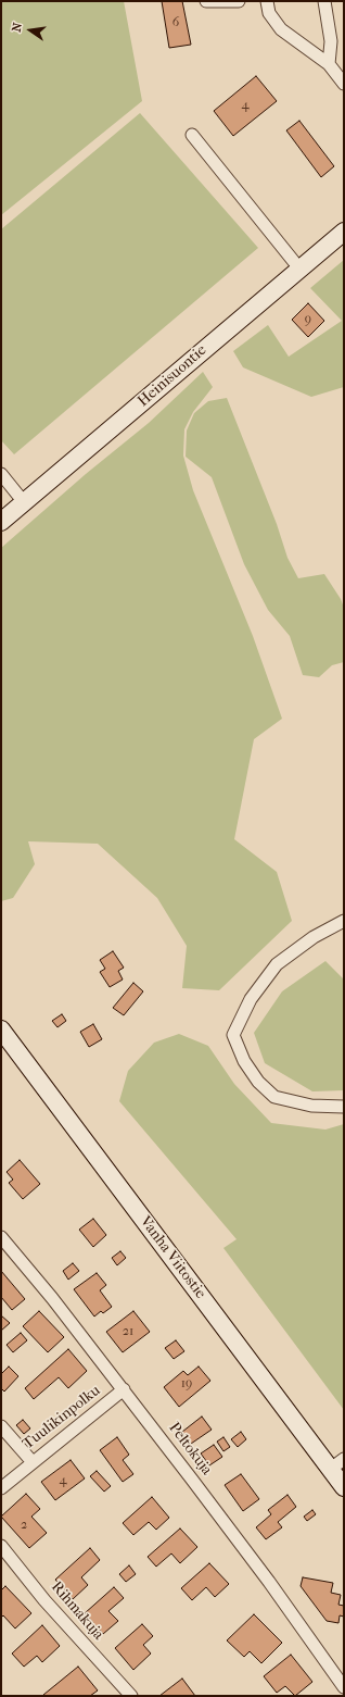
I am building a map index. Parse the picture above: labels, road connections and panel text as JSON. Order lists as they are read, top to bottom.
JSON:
{
  "streets": {
    "main road": ["Heinisuontie", "Vanha Viitostie"],
    "street": ["Tuulikinpolku", "Peltokuja", "Rihmakuja"]
  },
  "crossings": [
    ["Tuulikinpolku", "Peltokuja"]
  ],
  "house_numbers": [
    "6",
    "4",
    "9",
    "21",
    "19",
    "4",
    "2"
  ],
  "north": "left"
}
